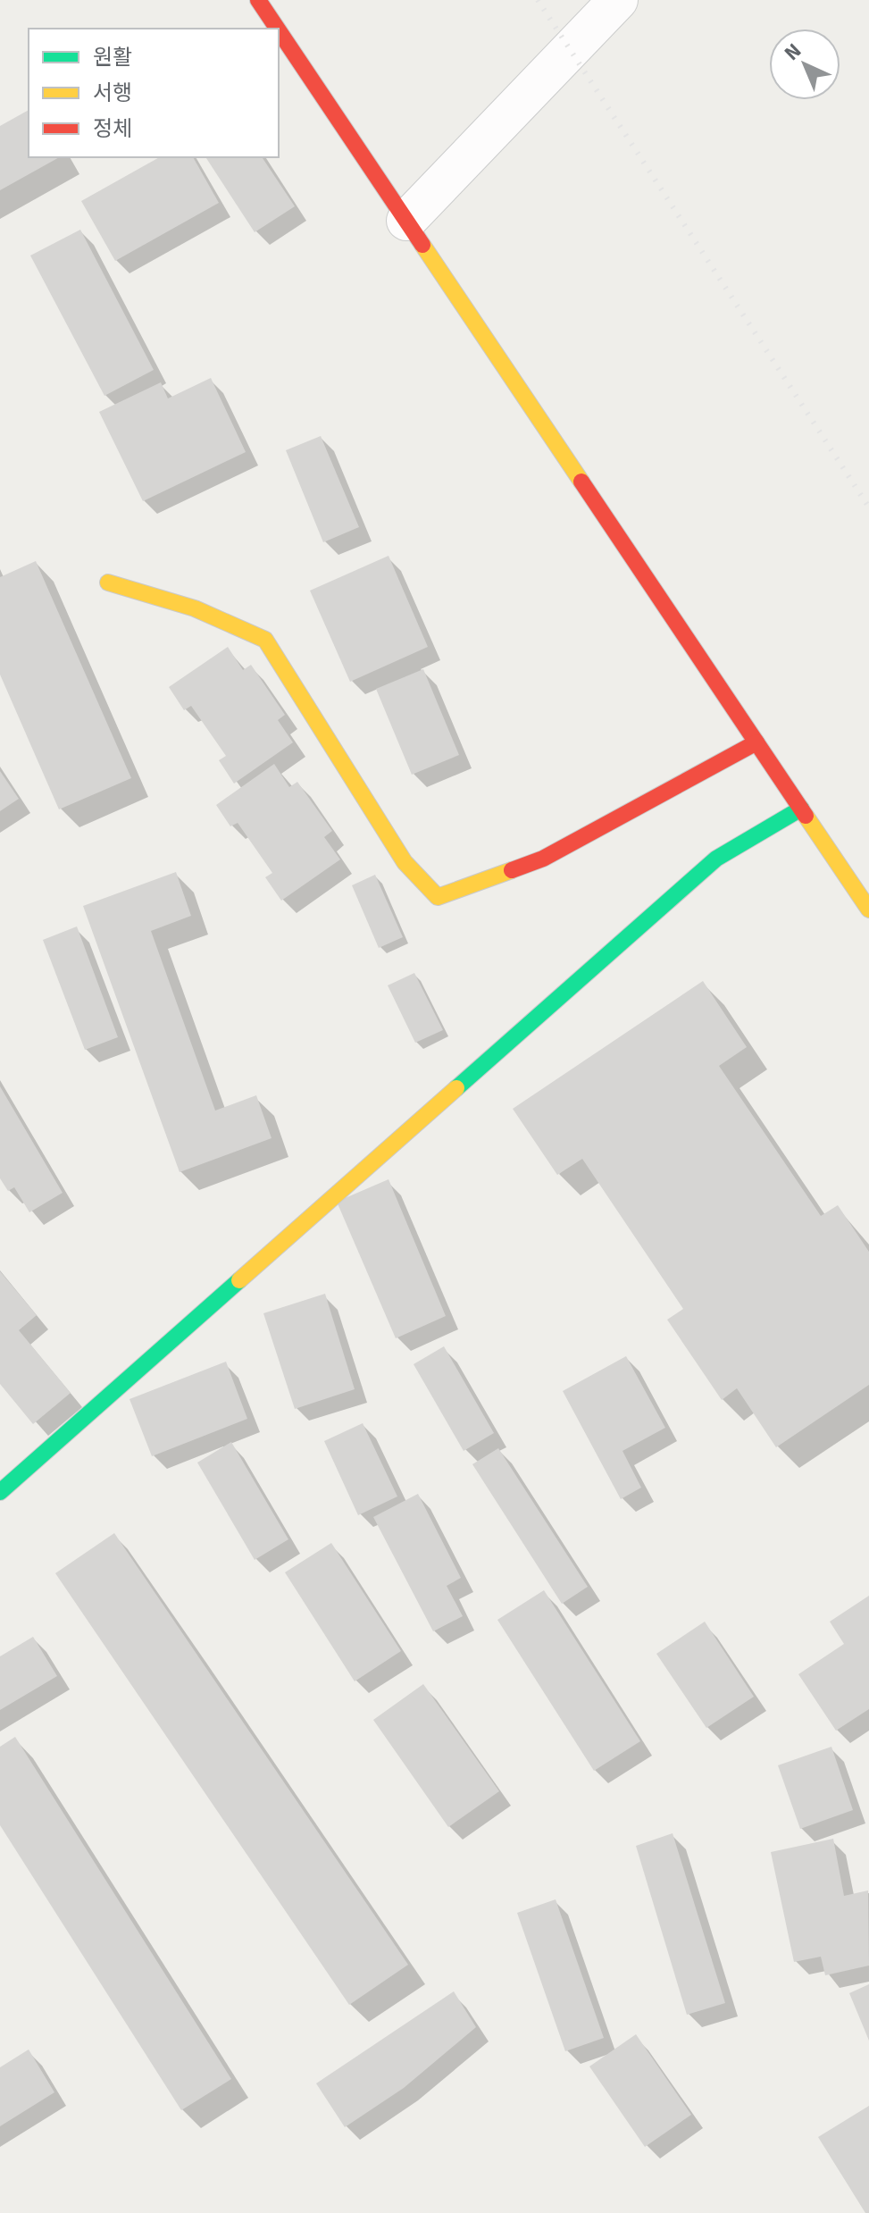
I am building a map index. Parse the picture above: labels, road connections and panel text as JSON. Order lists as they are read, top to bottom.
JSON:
{
  "legend": ["원활", "서행", "정체"],
  "north": "top left"
}
